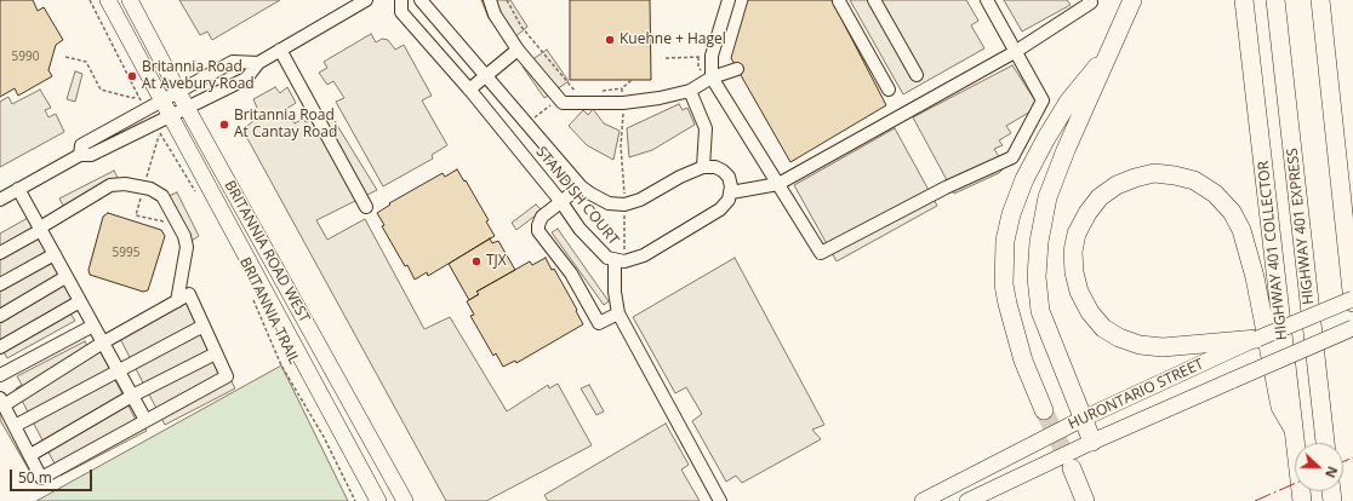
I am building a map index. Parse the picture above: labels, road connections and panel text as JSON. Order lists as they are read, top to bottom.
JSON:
{
  "streets": {
    "highway": ["HIGHWAY 401 EXPRESS", "HIGHWAY 401 COLLECTOR"],
    "main road": ["BRITANNIA ROAD WEST", "HURONTARIO STREET"],
    "street": ["STANDISH COURT"],
    "path": ["BRITANNIA TRAIL"]
  },
  "places": [
    "Kuehne + Hagel",
    "Britannia Road At Avebury Road",
    "Britannia Road At Cantay Road",
    "TJX"
  ],
  "house_numbers": ["5990", "5995"],
  "scale_bar": "50 m",
  "north": "right"
}
